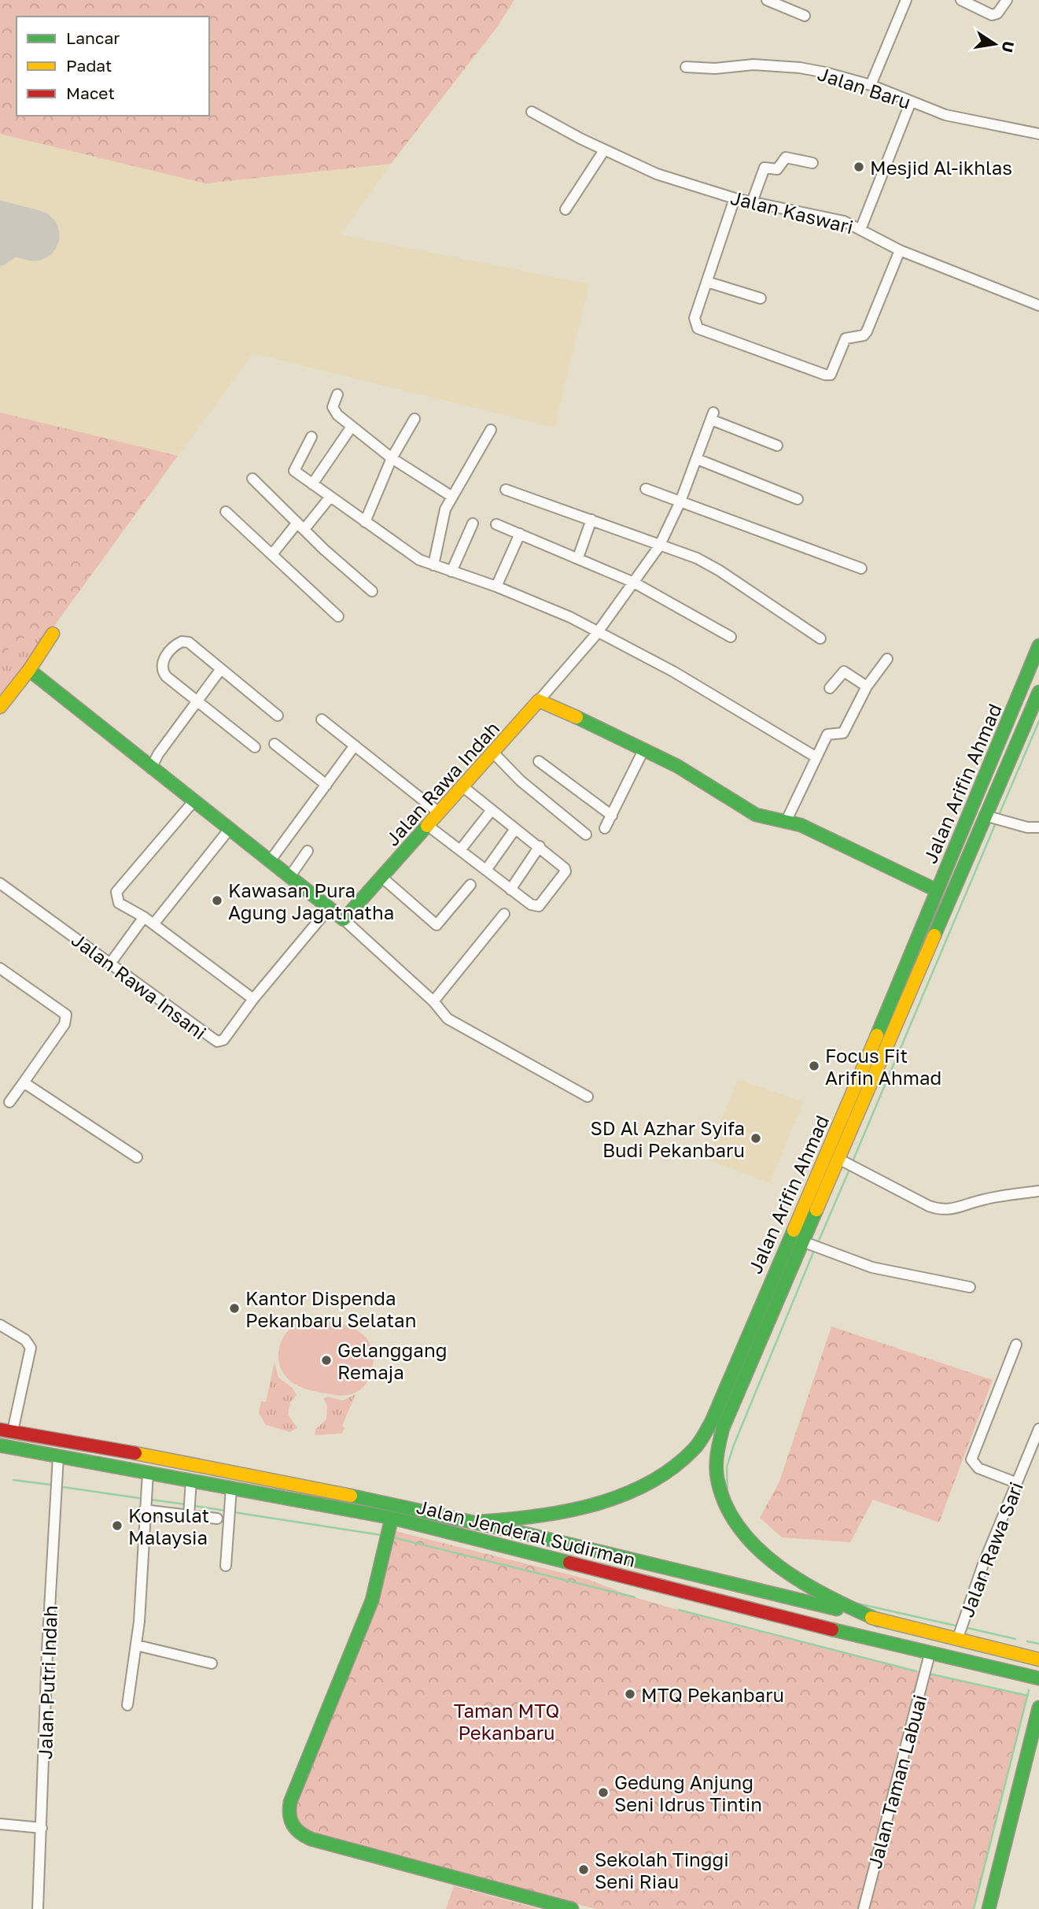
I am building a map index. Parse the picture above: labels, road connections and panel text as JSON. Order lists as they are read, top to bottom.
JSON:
{
  "streets": {
    "main road": ["Jalan Rawa Indah", "Jalan Arifin Ahmad", "Jalan Jenderal Sudirman"],
    "street": [
      "Jalan Baru",
      "Jalan Kaswari",
      "Jalan Rawa Insani",
      "Jalan Rawa Sari",
      "Jalan Putri Indah",
      "Jalan Taman Labuai"
    ]
  },
  "crossings": [
    ["Jalan Arifin Ahmad", "Jalan Jenderal Sudirman"],
    ["Jalan Jenderal Sudirman", "Jalan Rawa Sari"],
    ["Jalan Jenderal Sudirman", "Jalan Putri Indah"],
    ["Jalan Jenderal Sudirman", "Jalan Taman Labuai"]
  ],
  "parks": ["Taman MTQ Pekanbaru"],
  "places": [
    "Mesjid Al-ikhlas",
    "Kawasan Pura Agung Jagatnatha",
    "Focus Fit Arifin Ahmad",
    "SD Al Azhar Syifa Budi Pekanbaru",
    "Kantor Dispenda Pekanbaru Selatan",
    "Gelanggang Remaja",
    "Konsulat Malaysia",
    "MTQ Pekanbaru",
    "Gedung Anjung Seni Idrus Tintin",
    "Sekolah Tinggi Seni Riau"
  ],
  "legend": ["Lancar", "Padat", "Macet"],
  "north": "right"
}
